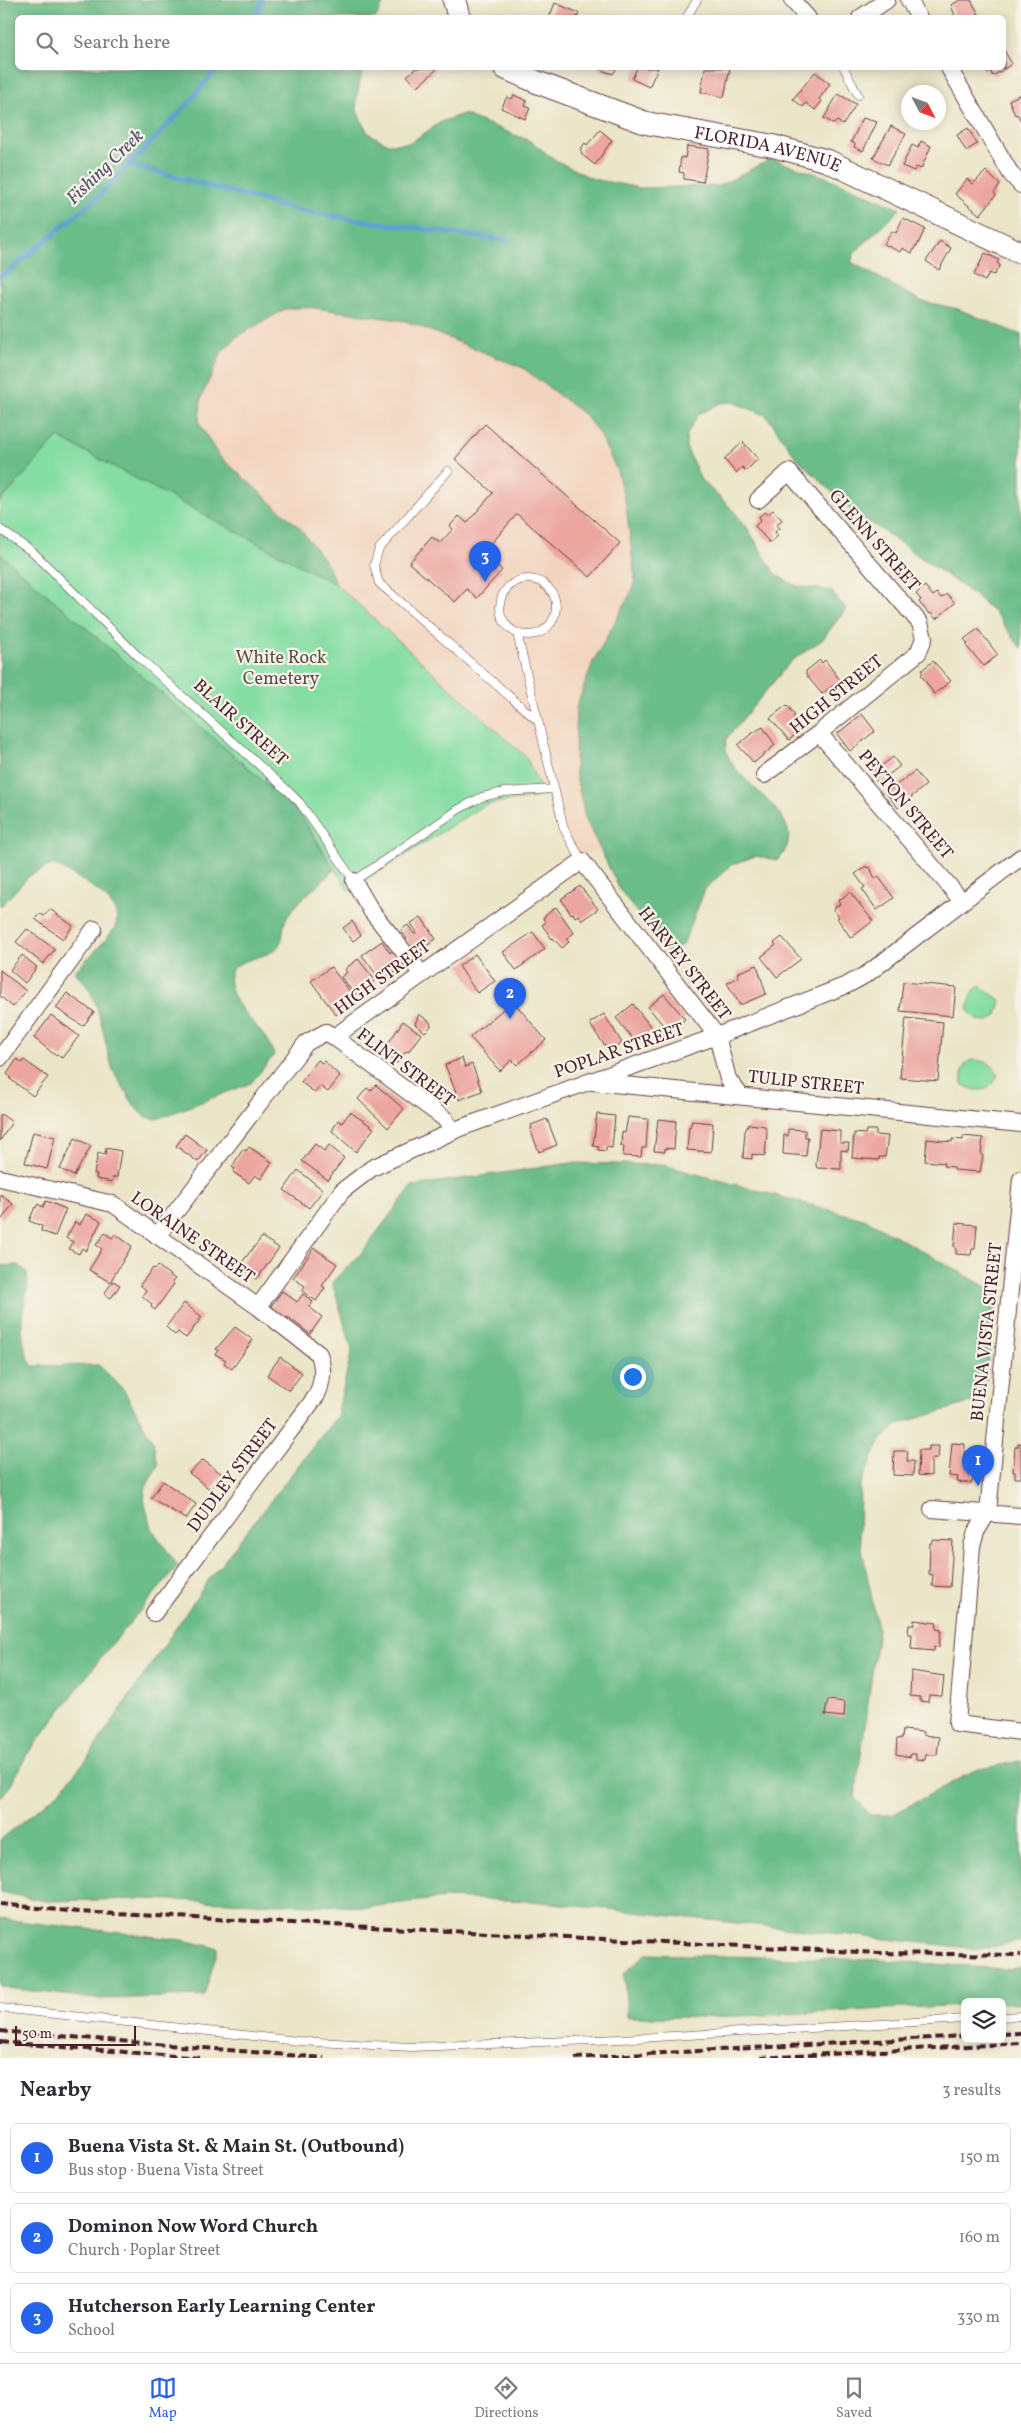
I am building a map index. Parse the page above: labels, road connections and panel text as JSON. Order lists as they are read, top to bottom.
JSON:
{
  "streets": {
    "main road": ["FLORIDA AVENUE"],
    "street": [
      "GLENN STREET",
      "HIGH STREET",
      "BLAIR STREET",
      "PEYTON STREET",
      "HARVEY STREET",
      "POPLAR STREET",
      "FLINT STREET",
      "TULIP STREET",
      "LORAINE STREET",
      "BUENA VISTA STREET",
      "DUDLEY STREET"
    ]
  },
  "crossings": [
    ["GLENN STREET", "HIGH STREET"],
    ["HIGH STREET", "BLAIR STREET"],
    ["HIGH STREET", "PEYTON STREET"],
    ["HIGH STREET", "HARVEY STREET"],
    ["HIGH STREET", "FLINT STREET"],
    ["HIGH STREET", "LORAINE STREET"],
    ["PEYTON STREET", "POPLAR STREET"],
    ["HARVEY STREET", "POPLAR STREET"],
    ["HARVEY STREET", "TULIP STREET"],
    ["POPLAR STREET", "FLINT STREET"],
    ["POPLAR STREET", "TULIP STREET"],
    ["POPLAR STREET", "LORAINE STREET"],
    ["LORAINE STREET", "DUDLEY STREET"]
  ],
  "water": ["Fishing Creek"],
  "parks": ["White Rock Cemetery"],
  "scale_bar": "50 m",
  "north": "bottom right",
  "page": {
    "search": "Search here",
    "pins": ["3", "2", "1"],
    "scale": "50 m",
    "heading": ["Nearby", "3 results"],
    "list": [
      {
        "mark": "1",
        "name": "Buena Vista St. & Main St. (Outbound)",
        "note": "Bus stop · Buena Vista Street",
        "value": "150 m"
      },
      {
        "mark": "2",
        "name": "Dominon Now Word Church",
        "note": "Church · Poplar Street",
        "value": "160 m"
      },
      {
        "mark": "3",
        "name": "Hutcherson Early Learning Center",
        "note": "School",
        "value": "330 m"
      }
    ],
    "nav": ["Map", "Directions", "Saved"]
  }
}
